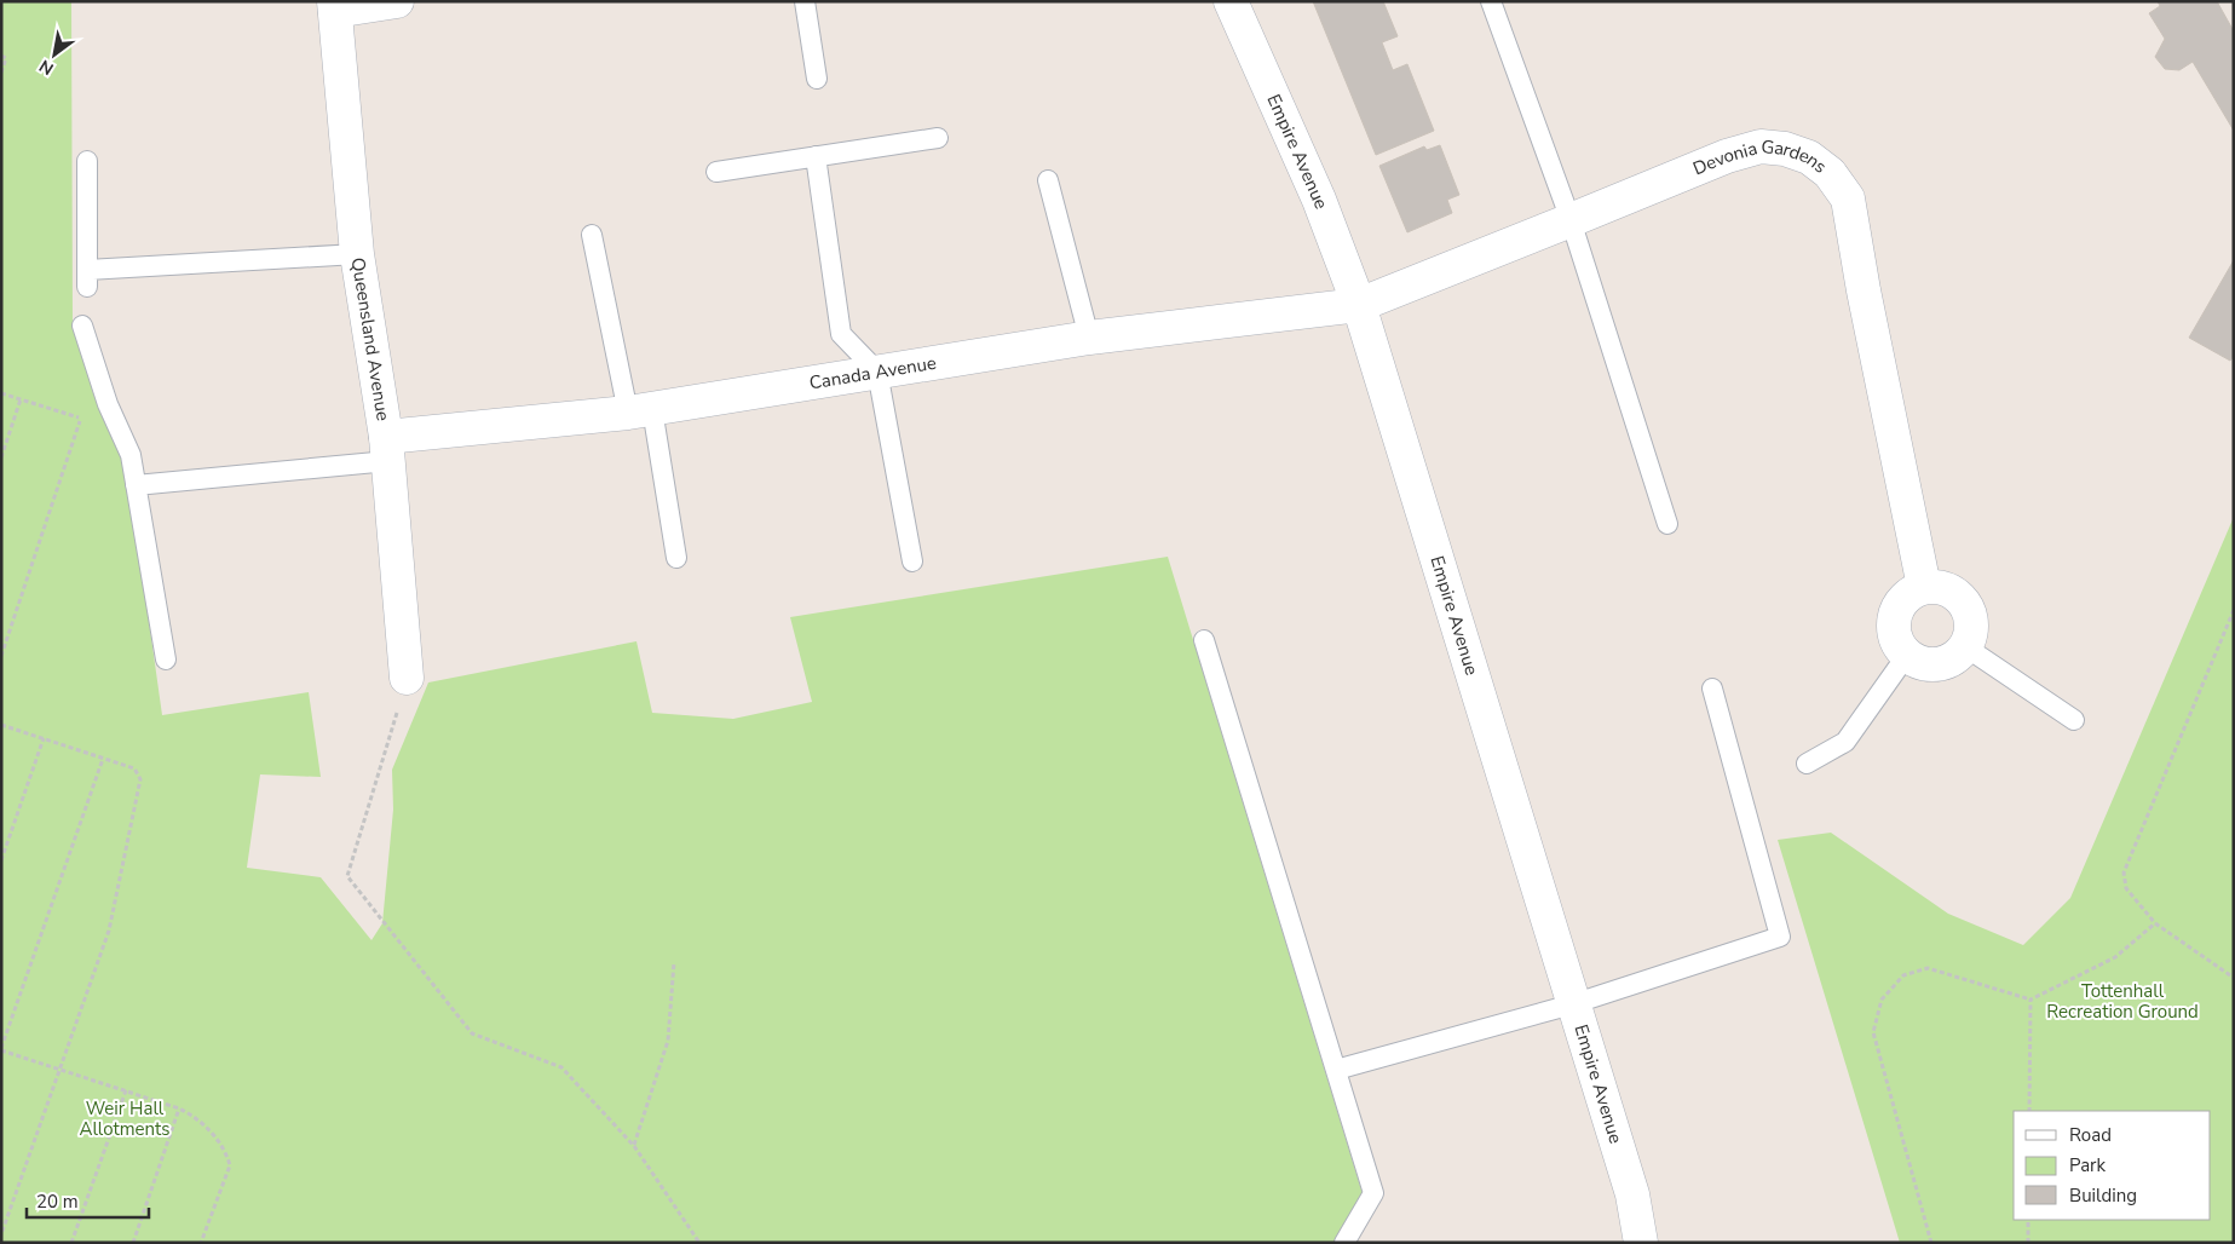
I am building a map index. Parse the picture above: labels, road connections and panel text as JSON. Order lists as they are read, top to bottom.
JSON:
{
  "streets": {
    "street": [
      "Empire Avenue",
      "Devonia Gardens",
      "Queensland Avenue",
      "Canada Avenue"
    ]
  },
  "crossings": [
    ["Empire Avenue", "Devonia Gardens"],
    ["Empire Avenue", "Canada Avenue"],
    ["Devonia Gardens", "Canada Avenue"],
    ["Queensland Avenue", "Canada Avenue"]
  ],
  "parks": ["Tottenhall Recreation Ground", "Weir Hall Allotments"],
  "legend": ["Road", "Park", "Building"],
  "scale_bar": "20 m",
  "north": "bottom left"
}
